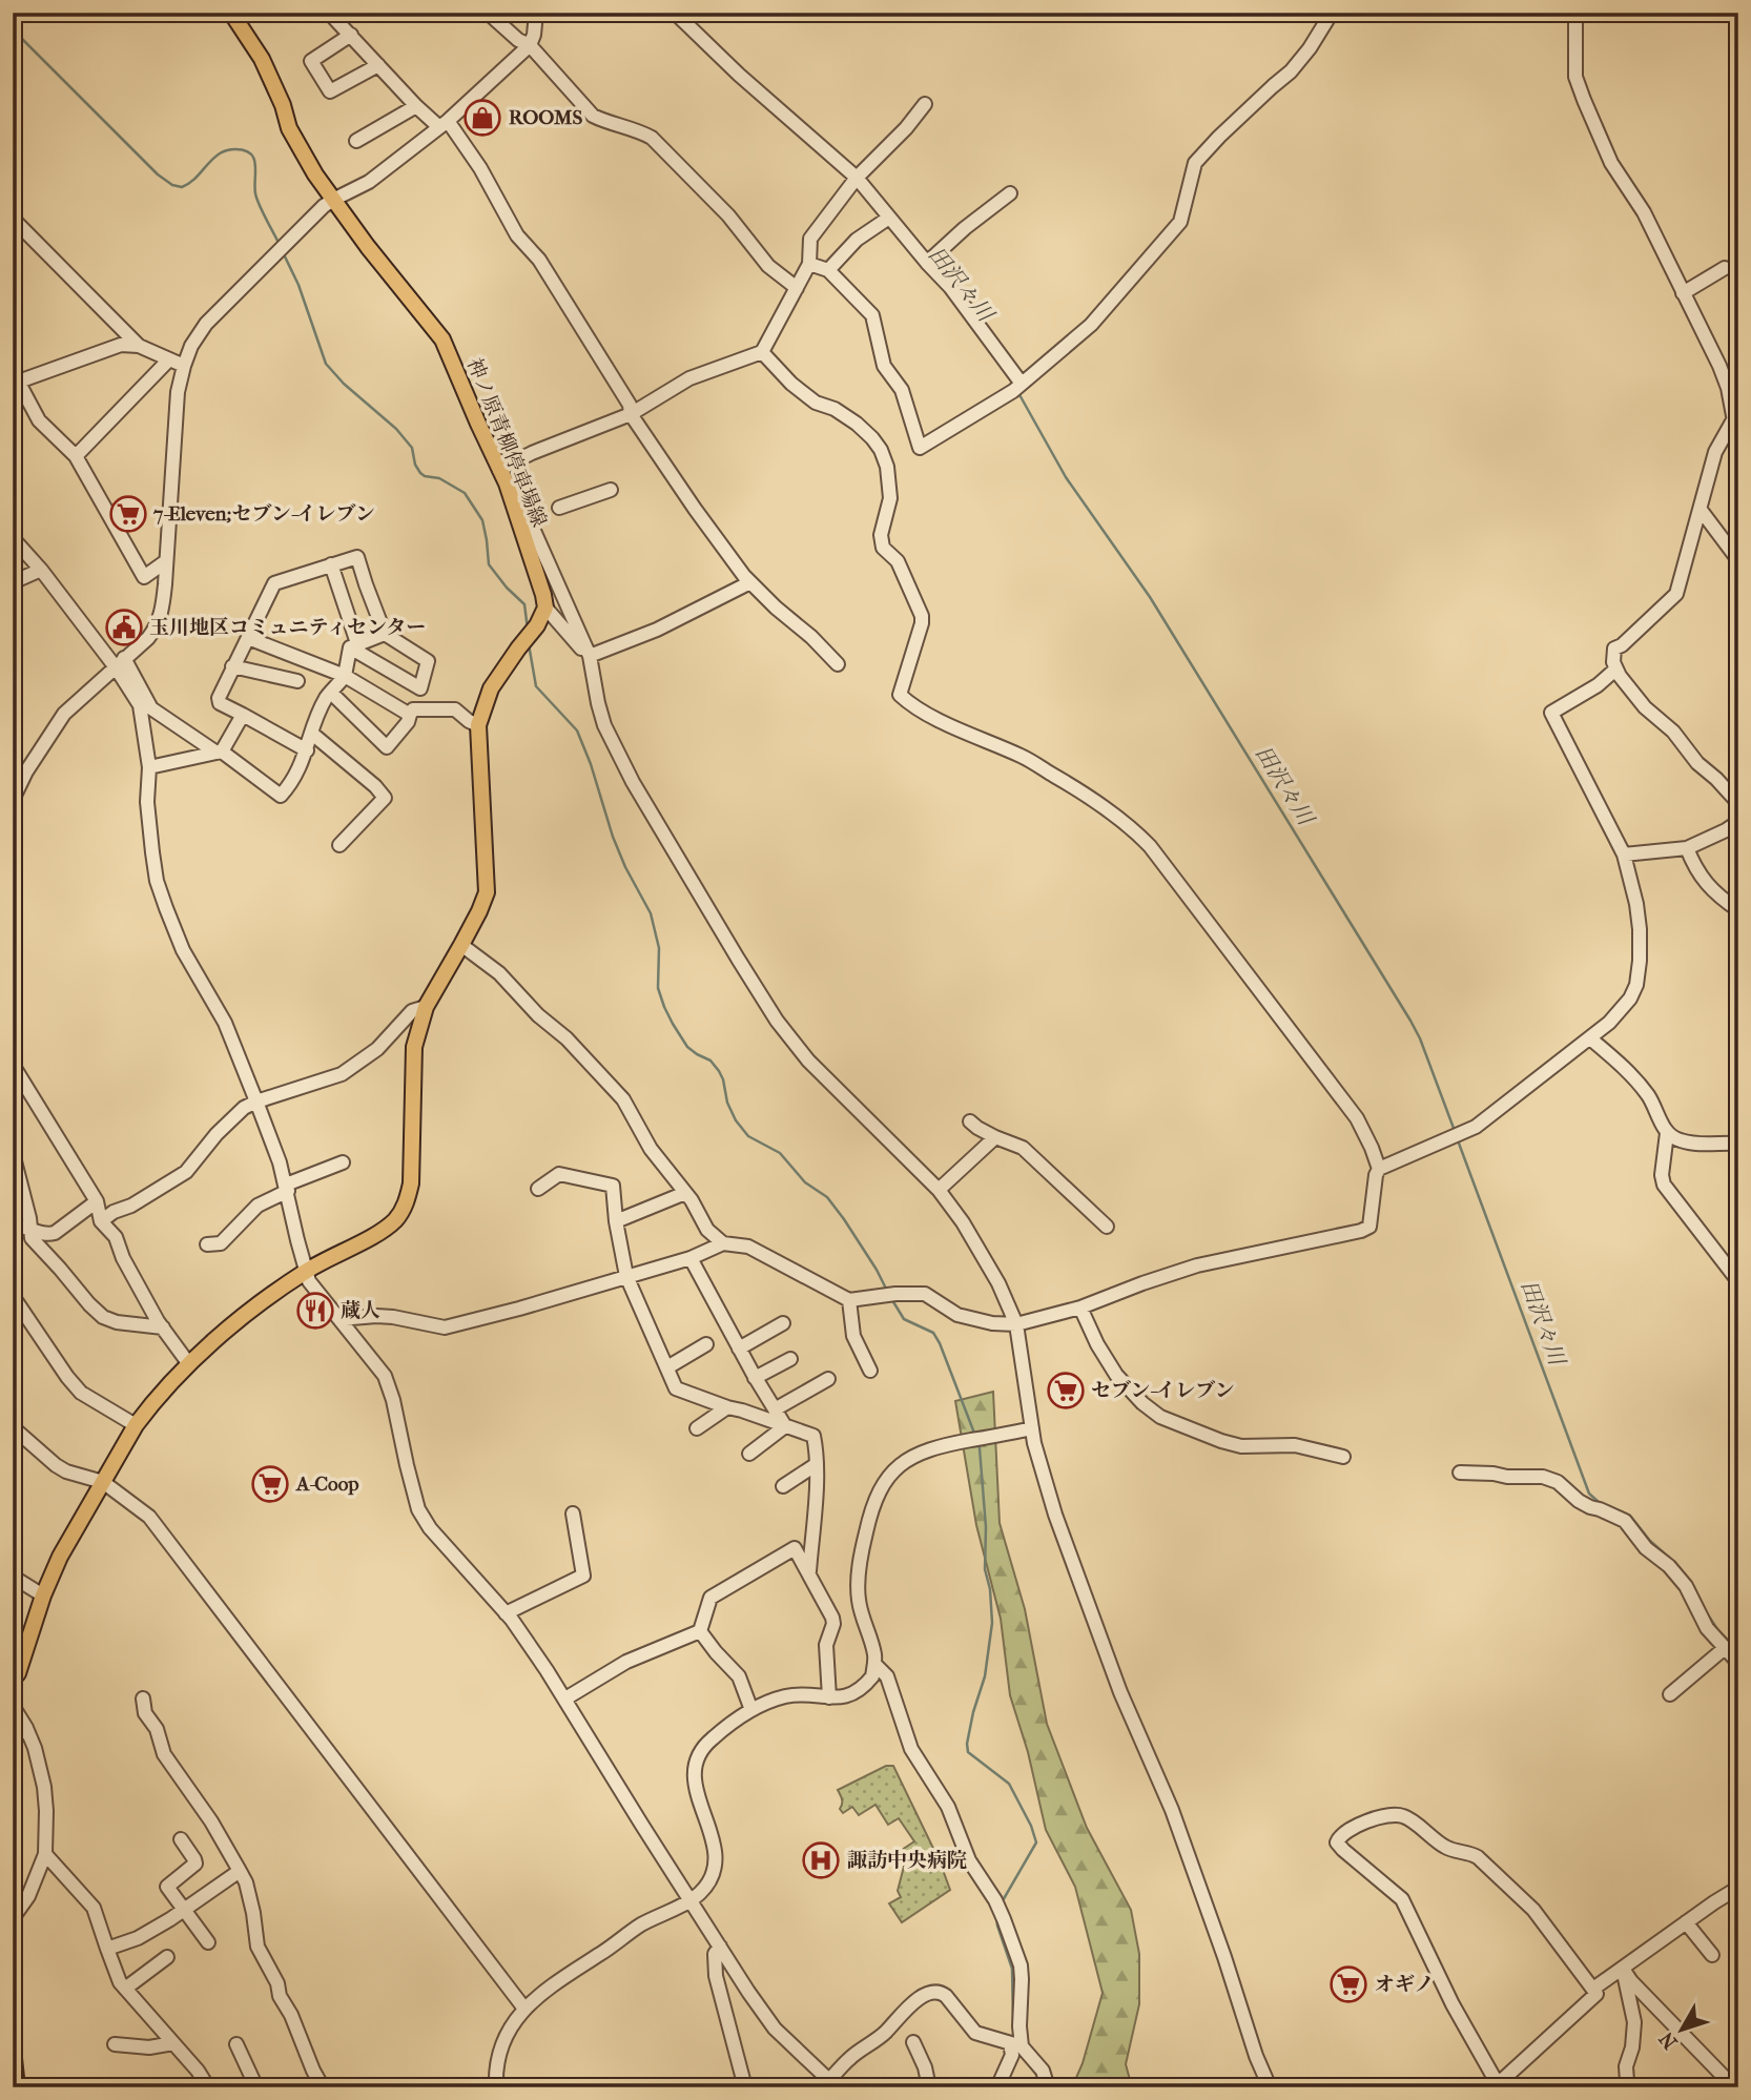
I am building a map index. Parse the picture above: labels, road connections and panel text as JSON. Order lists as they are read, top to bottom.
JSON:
{
  "streets": {
    "main road": ["神ノ原青柳停車場線"]
  },
  "water": ["田沢々川"],
  "places": {
    "shop": ["ROOMS"],
    "supermarket": [
      "7-Eleven;セブン-イレブン",
      "セブン-イレブン",
      "A-Coop",
      "オギノ"
    ],
    "public building": ["玉川地区コミュニティセンター"],
    "restaurant": ["蔵人"],
    "hospital": ["諏訪中央病院"]
  },
  "north": "bottom left"
}
